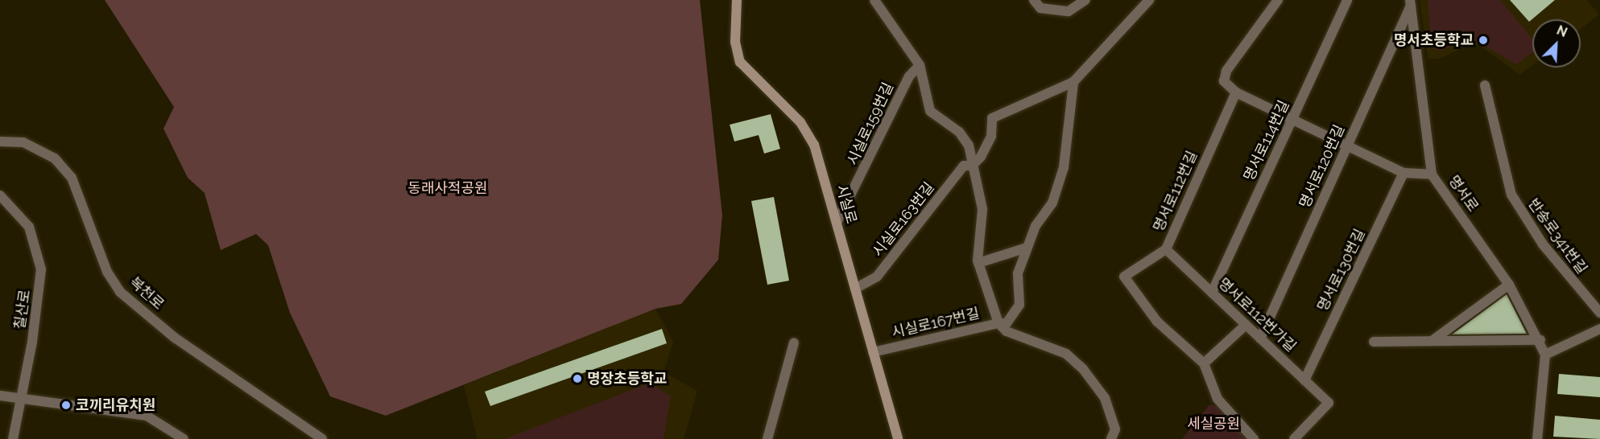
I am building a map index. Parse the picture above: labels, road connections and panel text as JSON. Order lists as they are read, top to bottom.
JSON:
{
  "streets": {
    "main road": ["시실로"],
    "street": [
      "시실로159번길",
      "명서로114번길",
      "명서로120번길",
      "명서로112번길",
      "명서로",
      "시실로163번길",
      "반송로341번길",
      "명서로130번길",
      "복천로",
      "칠산로",
      "명서로112번가길",
      "시실로167번길"
    ]
  },
  "crossings": [
    ["시실로159번길", "시실로"],
    ["시실로159번길", "시실로167번길"],
    ["명서로114번길", "명서로112번가길"],
    ["명서로120번길", "명서로"],
    ["명서로120번길", "명서로112번가길"],
    ["명서로112번길", "명서로112번가길"],
    ["시실로", "시실로163번길"],
    ["시실로", "시실로167번길"],
    ["시실로163번길", "시실로167번길"],
    ["명서로130번길", "명서로112번가길"]
  ],
  "parks": ["동래사적공원", "세실공원"],
  "places": ["명서초등학교", "명장초등학교", "코끼리유치원"],
  "north": "top right"
}
